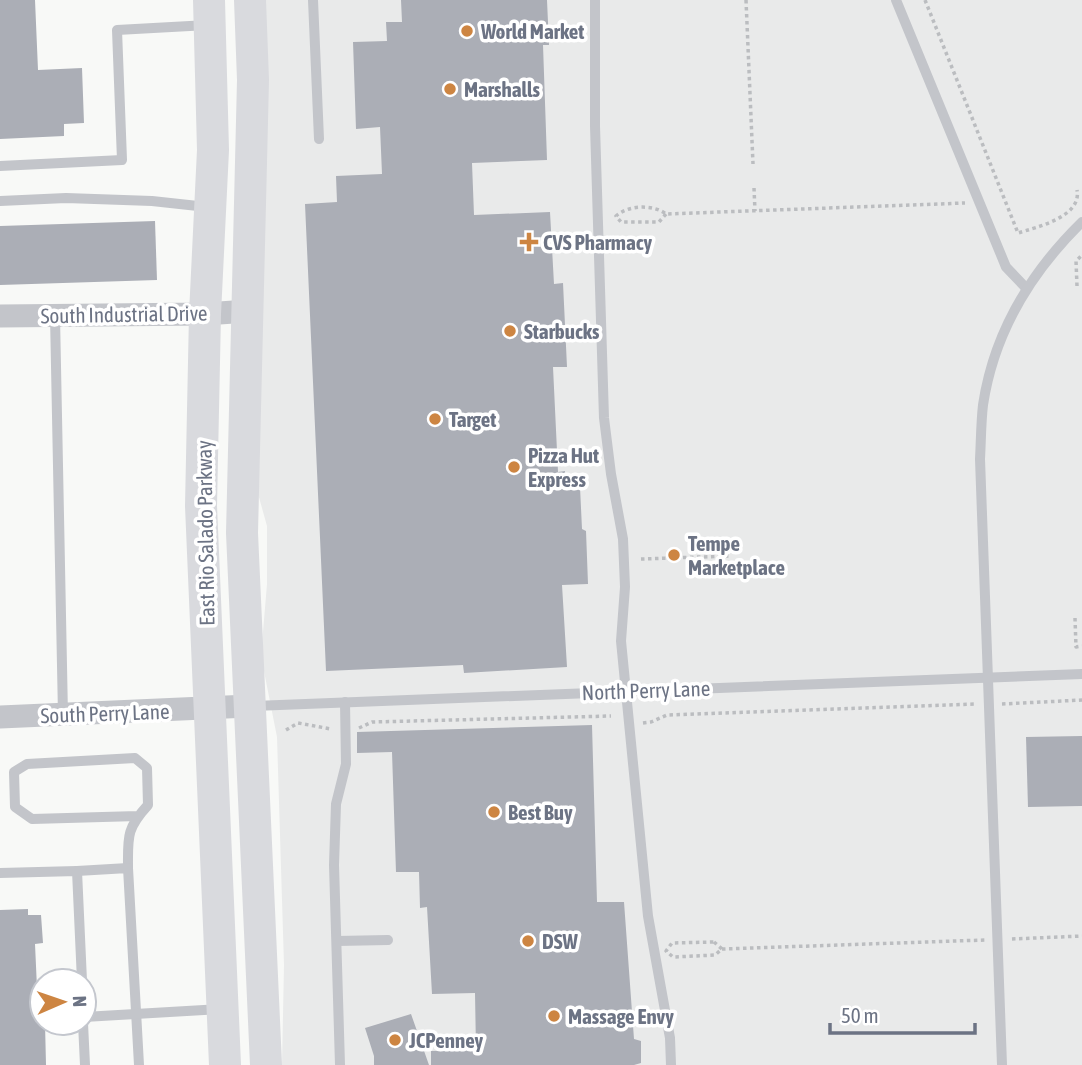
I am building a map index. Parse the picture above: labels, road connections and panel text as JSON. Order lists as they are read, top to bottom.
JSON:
{
  "streets": {
    "main road": ["East Rio Salado Parkway"],
    "street": ["South Industrial Drive", "North Perry Lane", "South Perry Lane"]
  },
  "crossings": [
    ["South Industrial Drive", "East Rio Salado Parkway"],
    ["East Rio Salado Parkway", "North Perry Lane"],
    ["East Rio Salado Parkway", "South Perry Lane"],
    ["North Perry Lane", "South Perry Lane"]
  ],
  "places": {
    "other": [
      "World Market",
      "Marshalls",
      "Starbucks",
      "Target",
      "Pizza Hut Express",
      "Tempe Marketplace",
      "Best Buy",
      "DSW",
      "Massage Envy",
      "JCPenney"
    ],
    "health": ["CVS Pharmacy"]
  },
  "scale_bar": "50 m",
  "north": "right"
}
